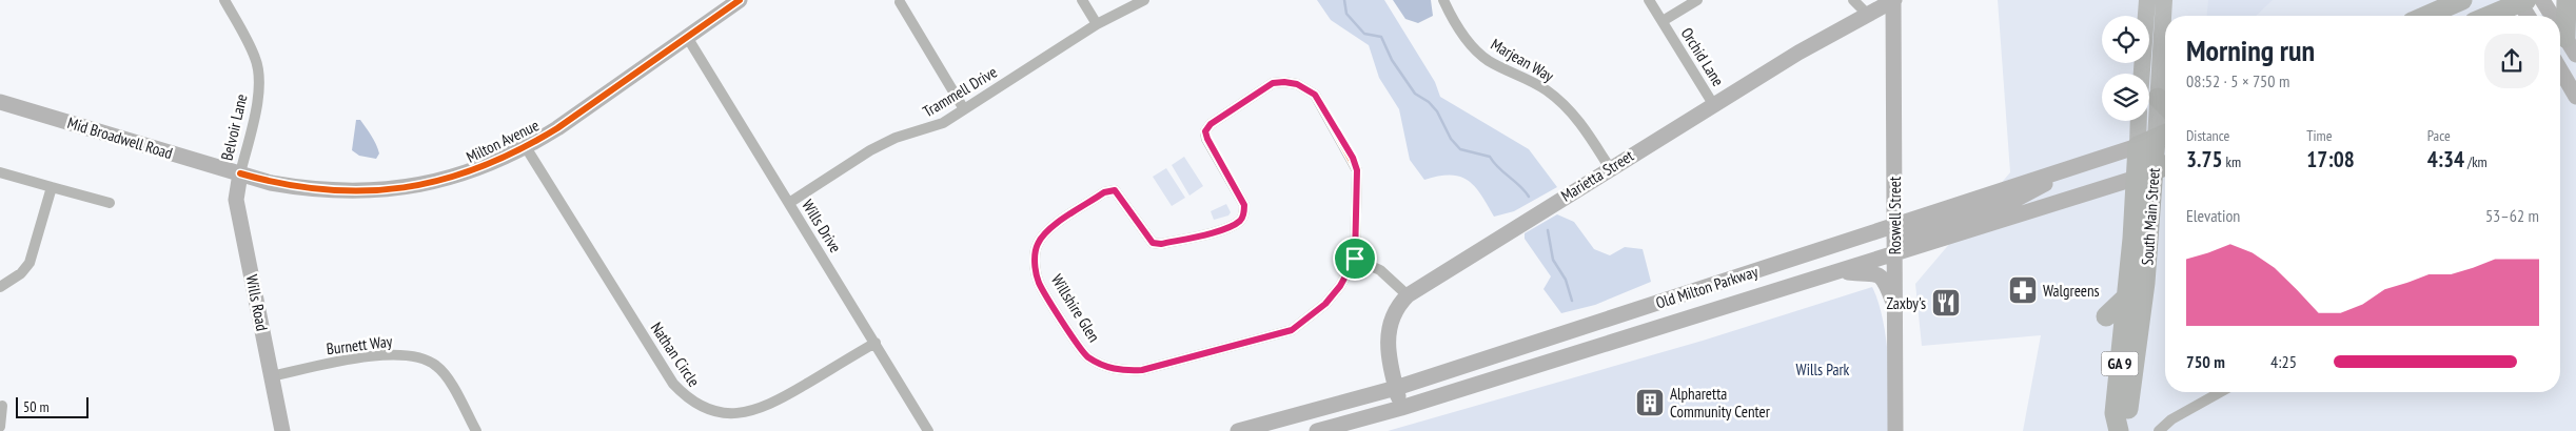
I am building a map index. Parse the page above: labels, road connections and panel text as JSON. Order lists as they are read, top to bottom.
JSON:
{
  "streets": {
    "highway": ["South Main Street", "Old Milton Parkway", "GA 9"],
    "street": [
      "Orchid Lane",
      "Marjean Way",
      "Trammell Drive",
      "Belvoir Lane",
      "Mid Broadwell Road",
      "Milton Avenue",
      "Marietta Street",
      "Roswell Street",
      "Wills Drive",
      "Wills Road",
      "Willshire Glen",
      "Burnett Way",
      "Nathan Circle"
    ]
  },
  "crossings": [
    ["Orchid Lane", "Marietta Street"],
    ["Marjean Way", "Marietta Street"],
    ["Trammell Drive", "Wills Drive"],
    ["Belvoir Lane", "Mid Broadwell Road"],
    ["Belvoir Lane", "Milton Avenue"],
    ["Belvoir Lane", "Wills Road"],
    ["Mid Broadwell Road", "Milton Avenue"],
    ["Mid Broadwell Road", "Wills Road"],
    ["Milton Avenue", "Wills Drive"],
    ["Milton Avenue", "Wills Road"],
    ["Milton Avenue", "Nathan Circle"],
    ["Marietta Street", "Roswell Street"],
    ["Marietta Street", "Old Milton Parkway"],
    ["Roswell Street", "Old Milton Parkway"],
    ["South Main Street", "Old Milton Parkway"],
    ["Wills Drive", "Nathan Circle"],
    ["Wills Road", "Burnett Way"]
  ],
  "parks": ["Wills Park"],
  "places": {
    "pharmacy": ["Walgreens"],
    "restaurant": ["Zaxby's"],
    "building": ["Alpharetta Community Center"]
  },
  "scale_bar": "50 m",
  "page": {
    "heading": ["Morning run", "08:52 · 5 × 750 m"],
    "stats": [
      ["Distance", "3.75 km"],
      ["Time", "17:08"],
      ["Pace", "4:34 /km"]
    ],
    "chart": ["Elevation", "53–62 m"],
    "list": [
      {
        "name": "750 m",
        "note": "4:25"
      }
    ],
    "scale": "50 m"
  }
}
